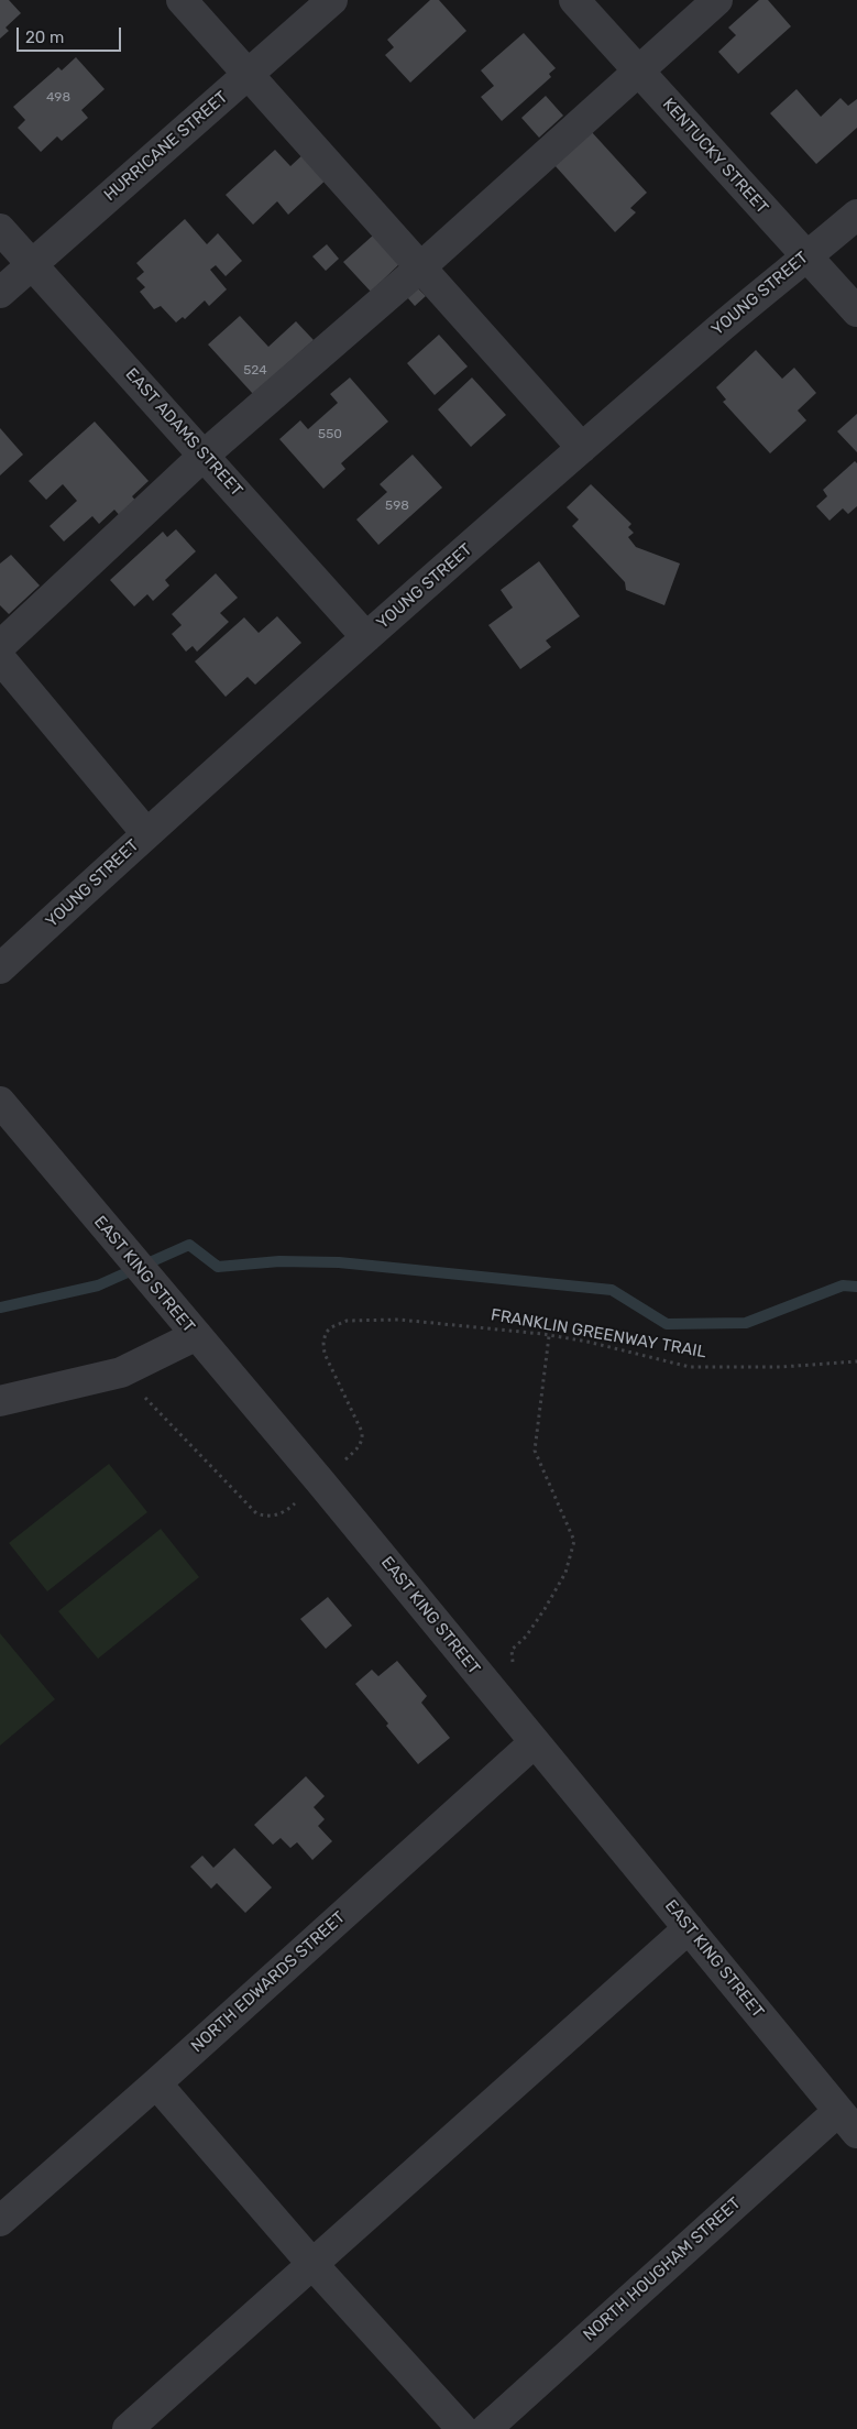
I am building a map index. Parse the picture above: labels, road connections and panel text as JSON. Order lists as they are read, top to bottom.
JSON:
{
  "streets": {
    "street": [
      "HURRICANE STREET",
      "KENTUCKY STREET",
      "YOUNG STREET",
      "EAST ADAMS STREET",
      "EAST KING STREET",
      "NORTH EDWARDS STREET",
      "NORTH HOUGHAM STREET"
    ],
    "path": ["FRANKLIN GREENWAY TRAIL"]
  },
  "crossings": [
    ["HURRICANE STREET", "EAST ADAMS STREET"],
    ["KENTUCKY STREET", "YOUNG STREET"],
    ["YOUNG STREET", "EAST ADAMS STREET"],
    ["EAST KING STREET", "FRANKLIN GREENWAY TRAIL"],
    ["EAST KING STREET", "NORTH EDWARDS STREET"],
    ["EAST KING STREET", "NORTH HOUGHAM STREET"]
  ],
  "house_numbers": [
    "498",
    "524",
    "550",
    "598"
  ],
  "scale_bar": "20 m"
}
